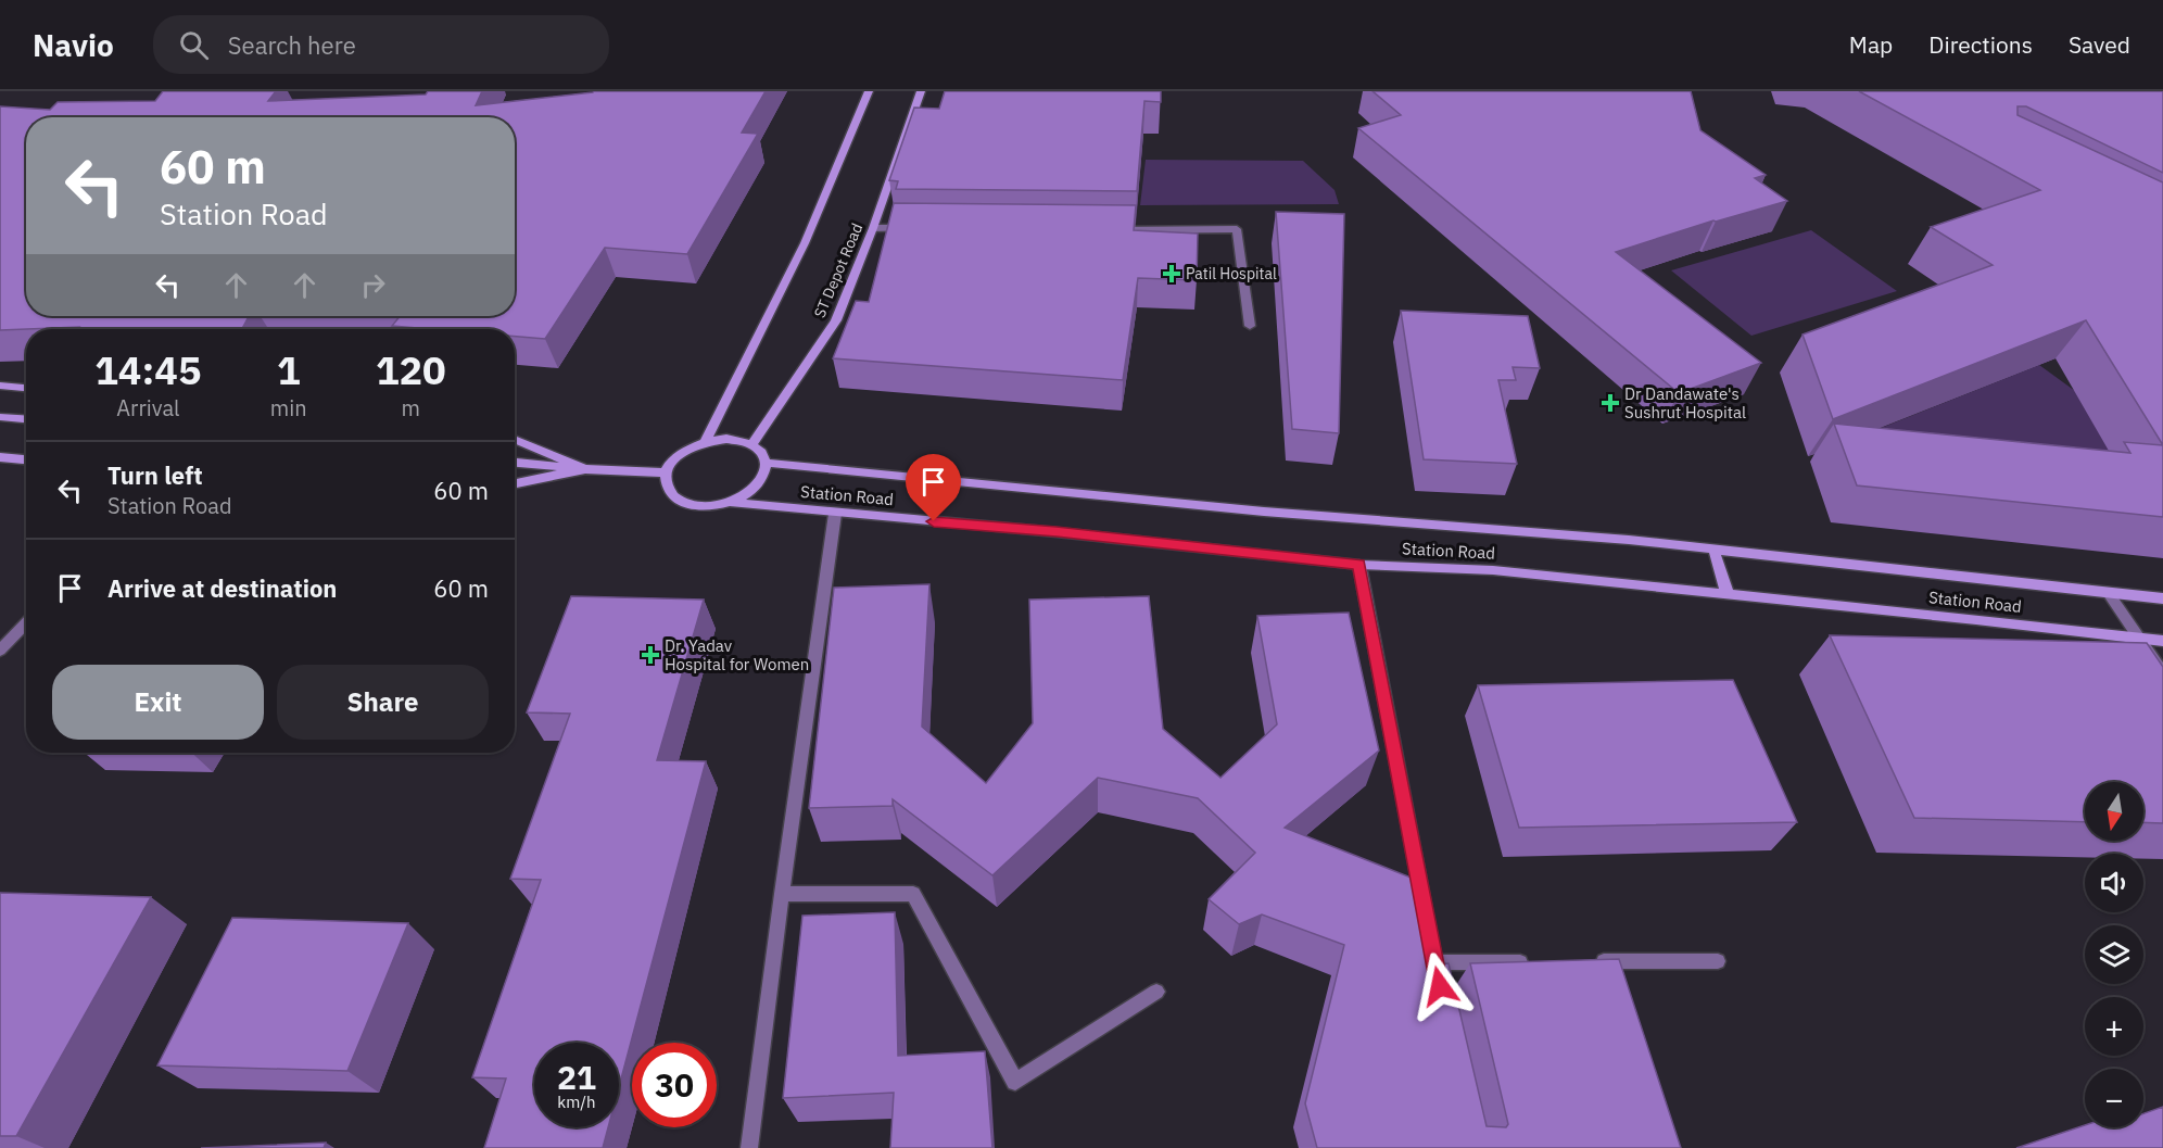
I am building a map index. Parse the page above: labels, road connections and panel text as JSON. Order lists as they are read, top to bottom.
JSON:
{
  "streets": {
    "main road": ["ST Depot Road", "Station Road"]
  },
  "crossings": [
    ["ST Depot Road", "Station Road"]
  ],
  "places": {
    "health": ["Patil Hospital", "Dr Dandawate's Sushrut Hospital", "Dr. Yadav Hospital for Women"]
  },
  "north": "bottom",
  "page": {
    "header": "Navio",
    "search": "Search here",
    "nav": ["Map", "Directions", "Saved"],
    "turn": ["60 m", "Station Road"],
    "eta": [
      "14:45",
      "Arrival",
      "1",
      "min",
      "120",
      "m"
    ],
    "list": [
      {
        "name": "Turn left",
        "note": "Station Road",
        "value": "60 m"
      },
      {
        "name": "Arrive at destination",
        "value": "60 m"
      }
    ],
    "buttons": ["Exit", "Share"],
    "map_buttons": ["+", "−"],
    "speed": "21 km/h",
    "limit": "30"
  }
}
